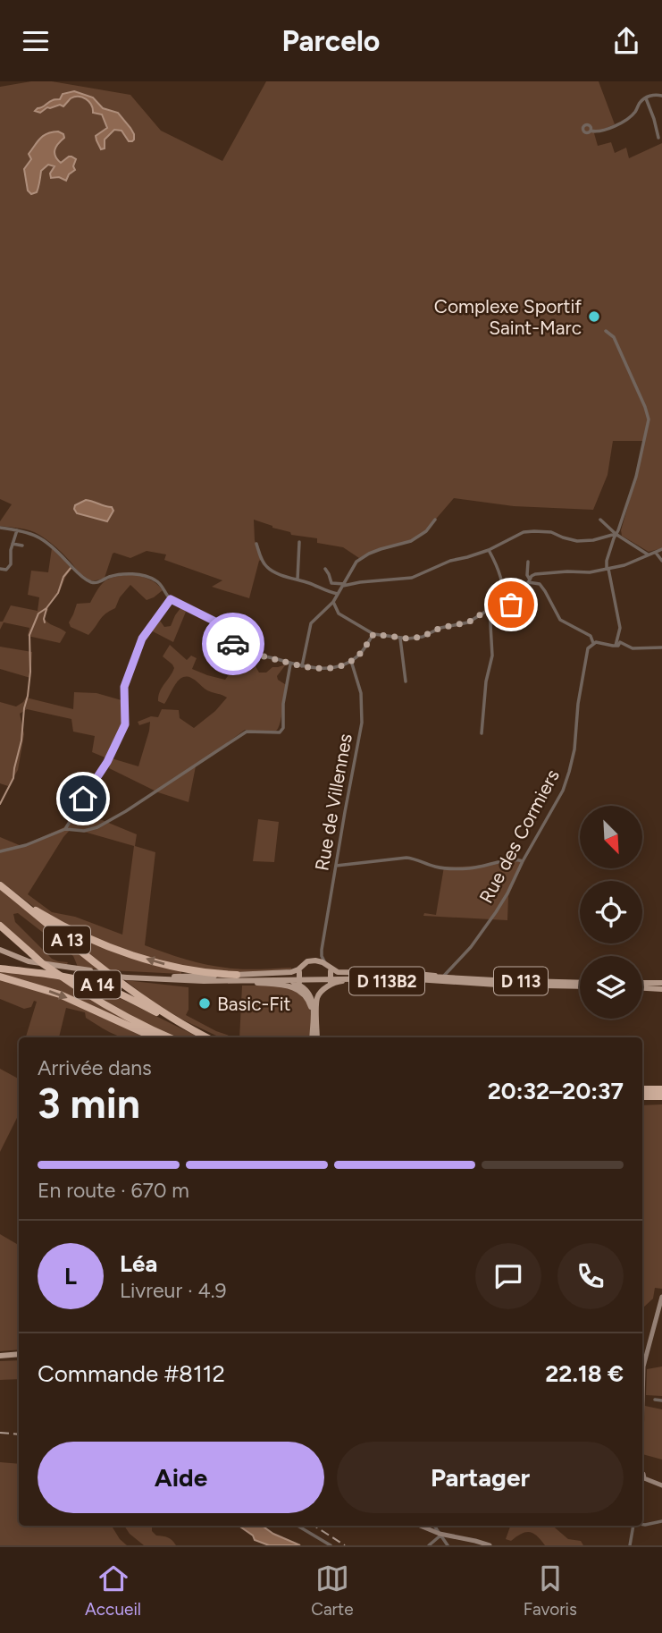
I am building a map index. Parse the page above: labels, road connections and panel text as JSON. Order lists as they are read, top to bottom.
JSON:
{
  "streets": {
    "highway": ["A 13", "A 14"],
    "main road": ["D 113B2", "D 113"],
    "street": ["Rue de Villennes", "Rue des Cormiers"]
  },
  "crossings": [
    ["Rue de Villennes", "D 113B2"],
    ["Rue des Cormiers", "D 113B2"],
    ["Rue des Cormiers", "D 113"],
    ["A 13", "A 14"],
    ["D 113B2", "D 113"]
  ],
  "places": ["Complexe Sportif Saint-Marc", "Basic-Fit"],
  "north": "bottom right",
  "page": {
    "header": "Parcelo",
    "heading": ["3 min", "Arrivée dans", "20:32–20:37"],
    "panel": [
      "Léa",
      "Livreur · 4.9",
      "Commande #8112",
      "22.18 €"
    ],
    "bar": "En route · 670 m",
    "round": "L",
    "buttons": ["Aide", "Partager"],
    "tabs": ["Accueil", "Carte", "Favoris"]
  }
}
